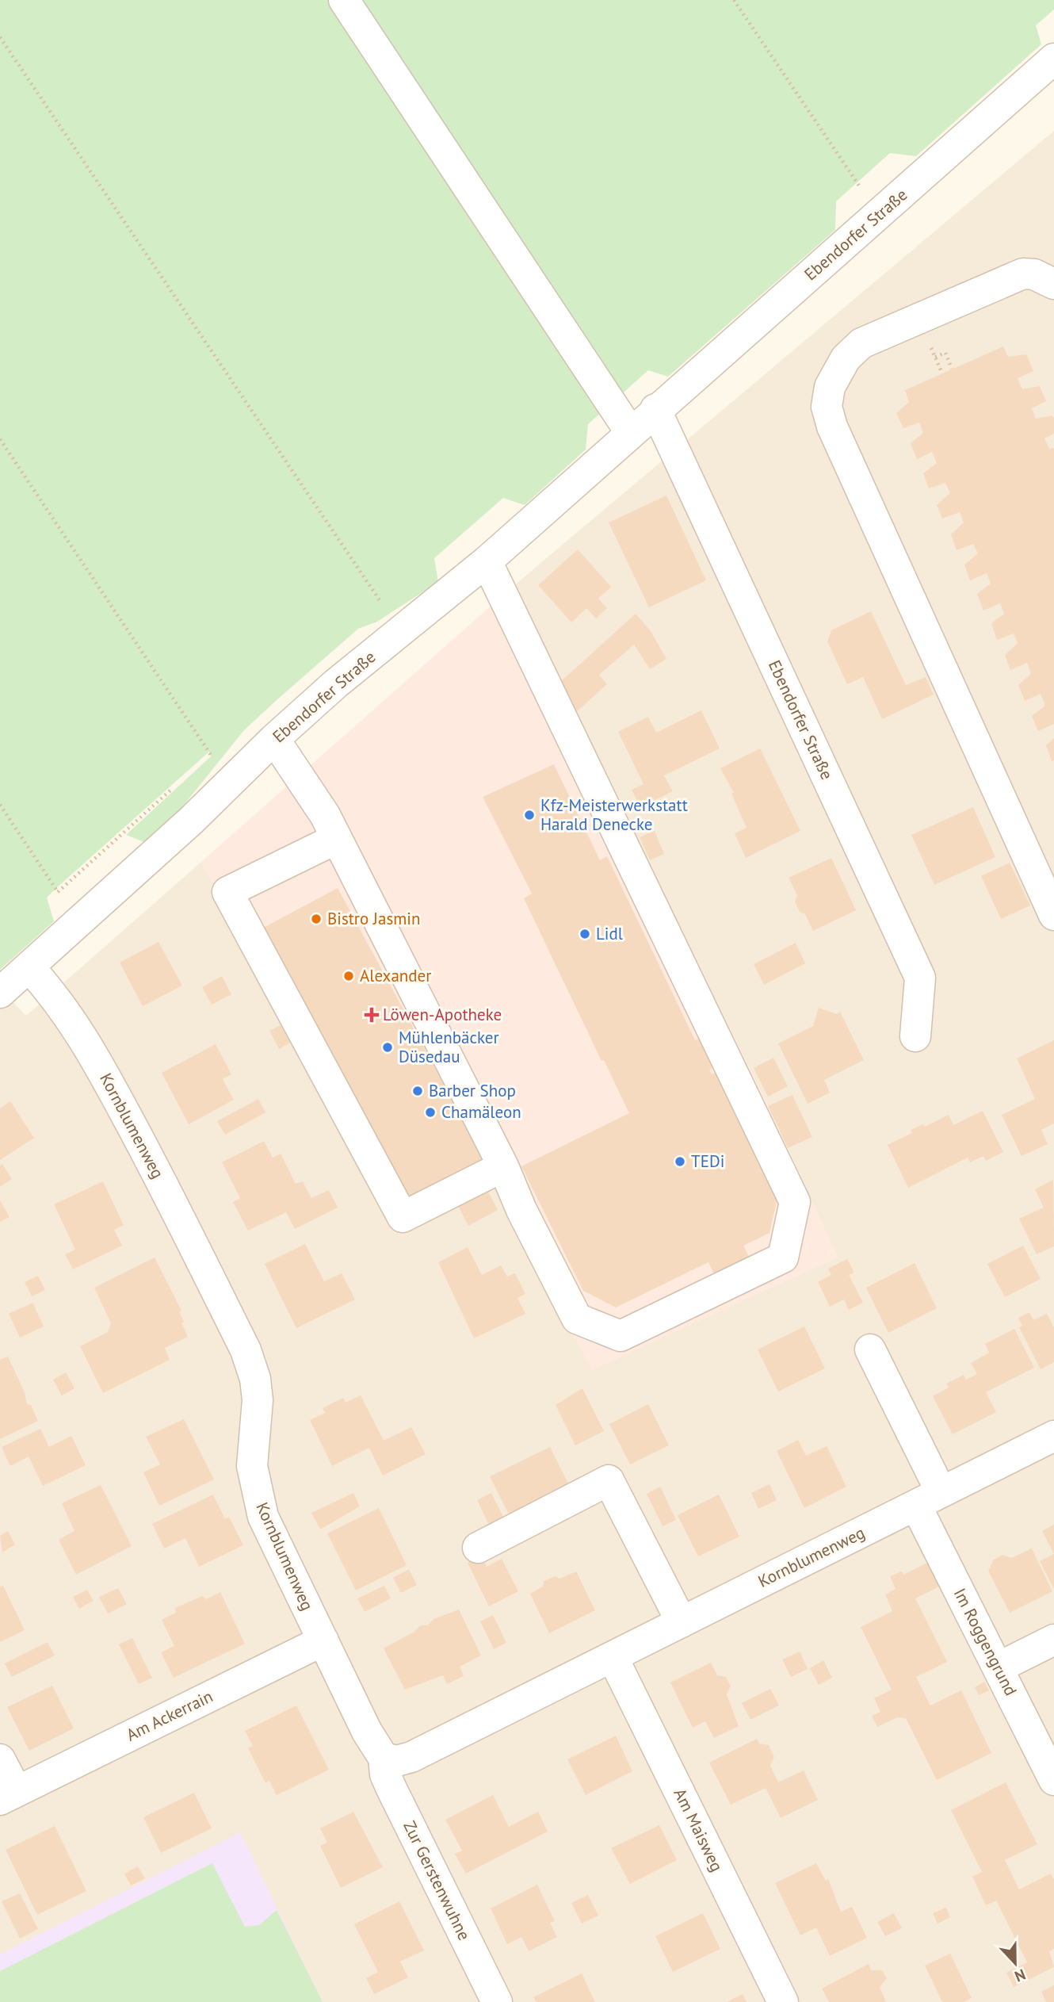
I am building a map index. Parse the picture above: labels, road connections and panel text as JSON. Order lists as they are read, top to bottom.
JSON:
{
  "streets": {
    "street": [
      "Ebendorfer Straße",
      "Kornblumenweg",
      "Im Roggengrund",
      "Am Ackerrain",
      "Am Maisweg",
      "Zur Gerstenwuhne"
    ]
  },
  "crossings": [
    ["Ebendorfer Straße", "Kornblumenweg"],
    ["Kornblumenweg", "Im Roggengrund"],
    ["Kornblumenweg", "Am Ackerrain"],
    ["Kornblumenweg", "Am Maisweg"],
    ["Kornblumenweg", "Zur Gerstenwuhne"]
  ],
  "places": {
    "other": [
      "Kfz-Meisterwerkstatt Harald Denecke",
      "Bistro Jasmin",
      "Lidl",
      "Alexander",
      "Mühlenbäcker Düsedau",
      "Barber Shop",
      "Chamäleon",
      "TEDi"
    ],
    "health": ["Löwen-Apotheke"]
  },
  "north": "bottom"
}
